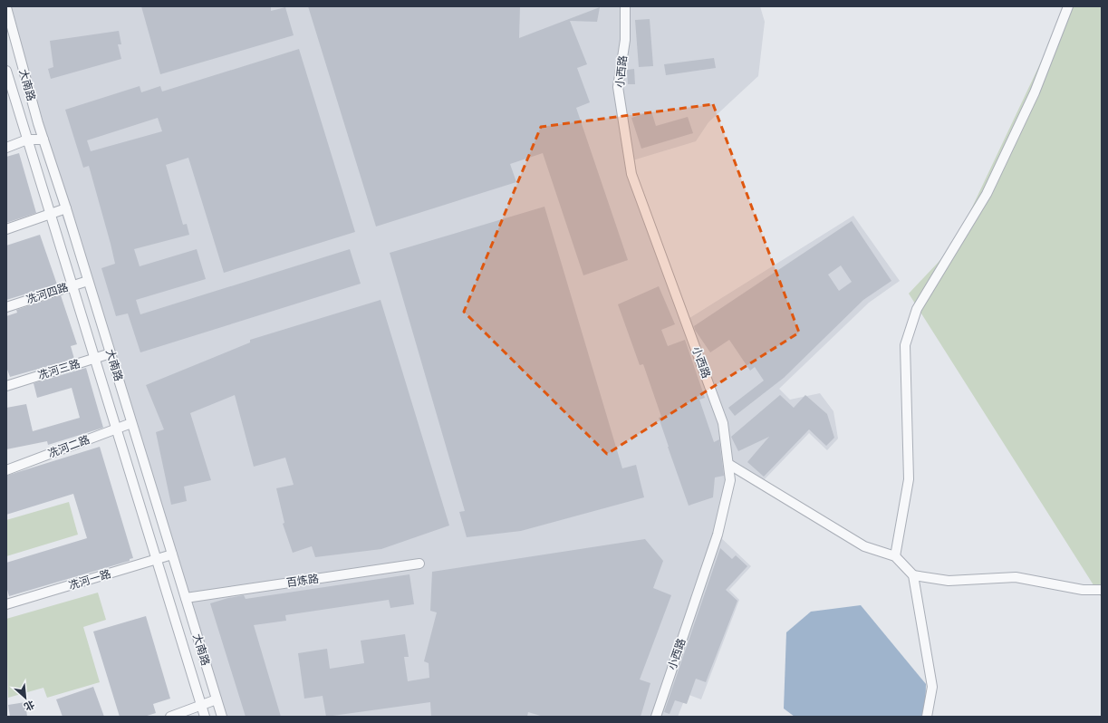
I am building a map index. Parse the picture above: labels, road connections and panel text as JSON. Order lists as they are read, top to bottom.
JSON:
{
  "streets": {
    "street": [
      "小西路",
      "大南路",
      "冼河四路",
      "冼河三路",
      "冼河二路",
      "冼河一路",
      "百炼路"
    ]
  },
  "crossings": [
    ["大南路", "冼河四路"],
    ["大南路", "冼河三路"],
    ["大南路", "冼河二路"],
    ["大南路", "冼河一路"],
    ["大南路", "百炼路"]
  ],
  "north": "bottom right"
}
